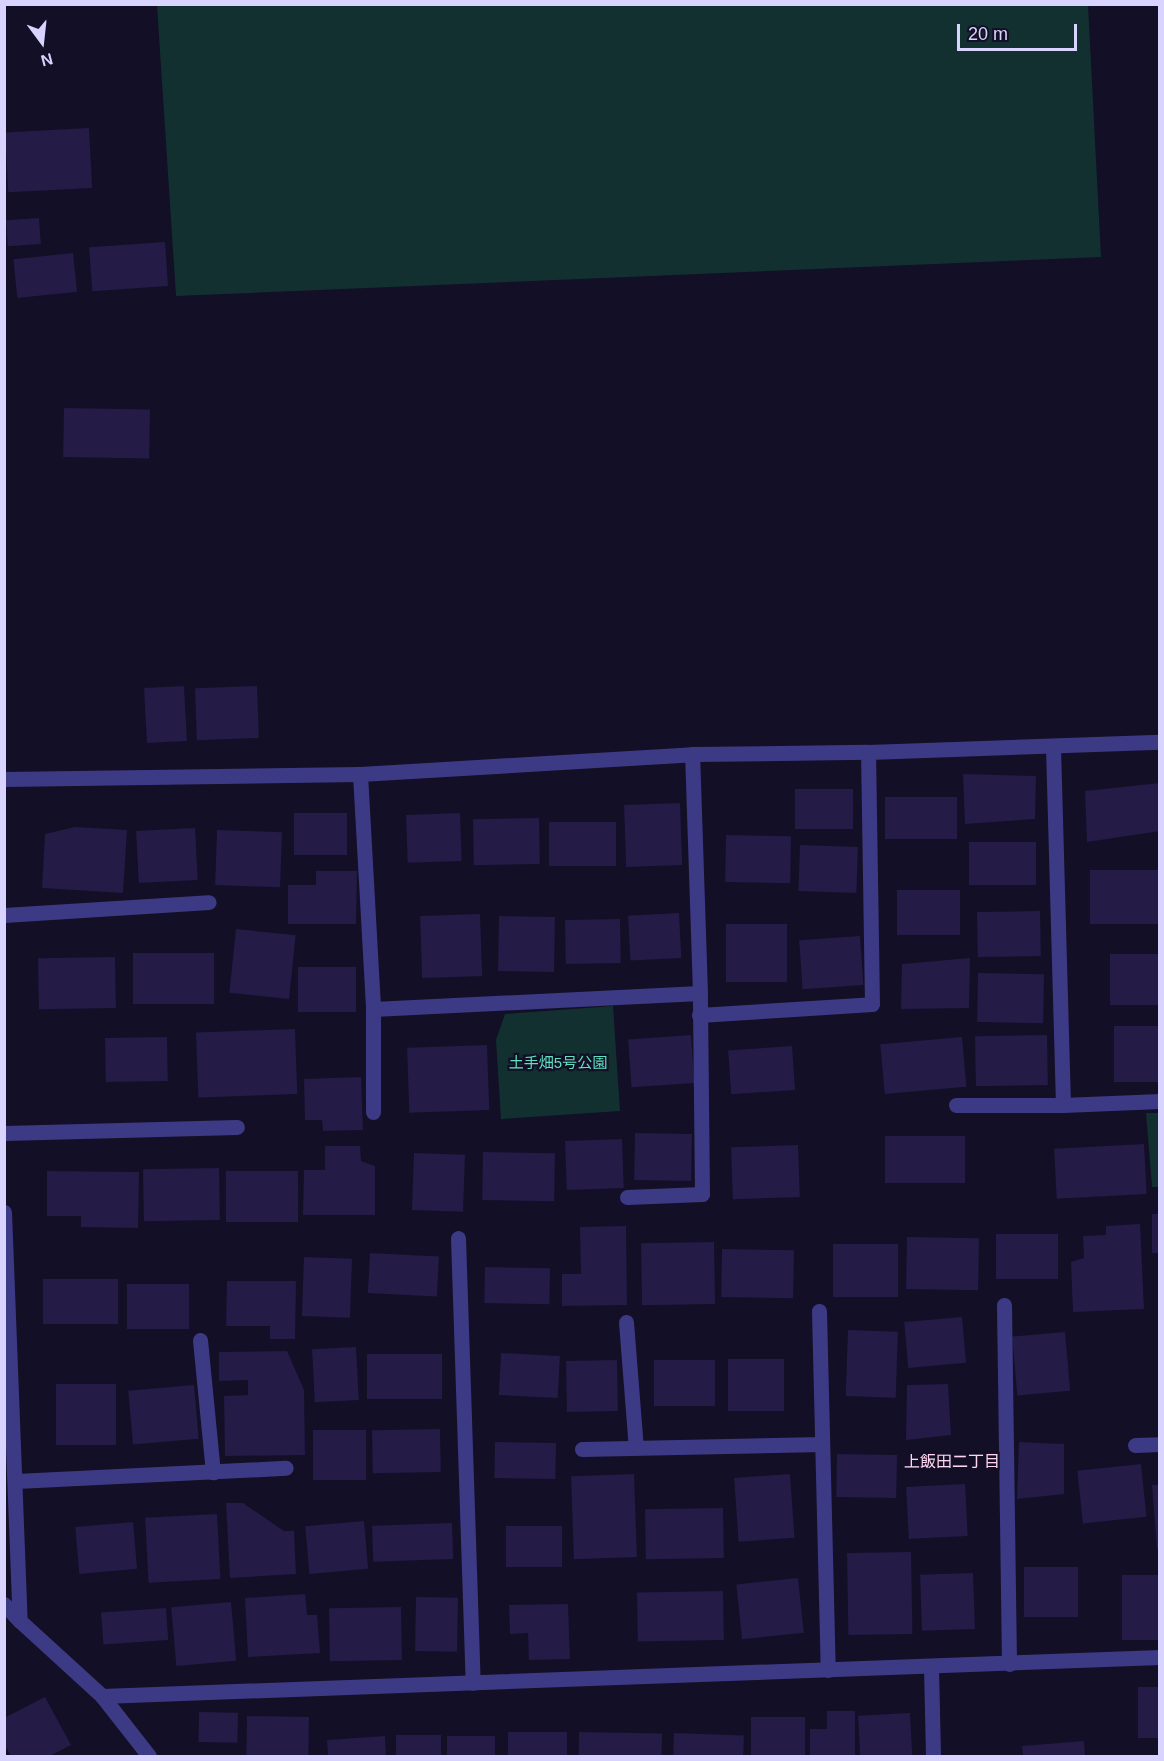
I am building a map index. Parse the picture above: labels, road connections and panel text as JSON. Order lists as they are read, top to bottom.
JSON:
{
  "districts": ["上飯田二丁目"],
  "parks": ["土手畑5号公園"],
  "scale_bar": "20 m",
  "north": "bottom"
}
